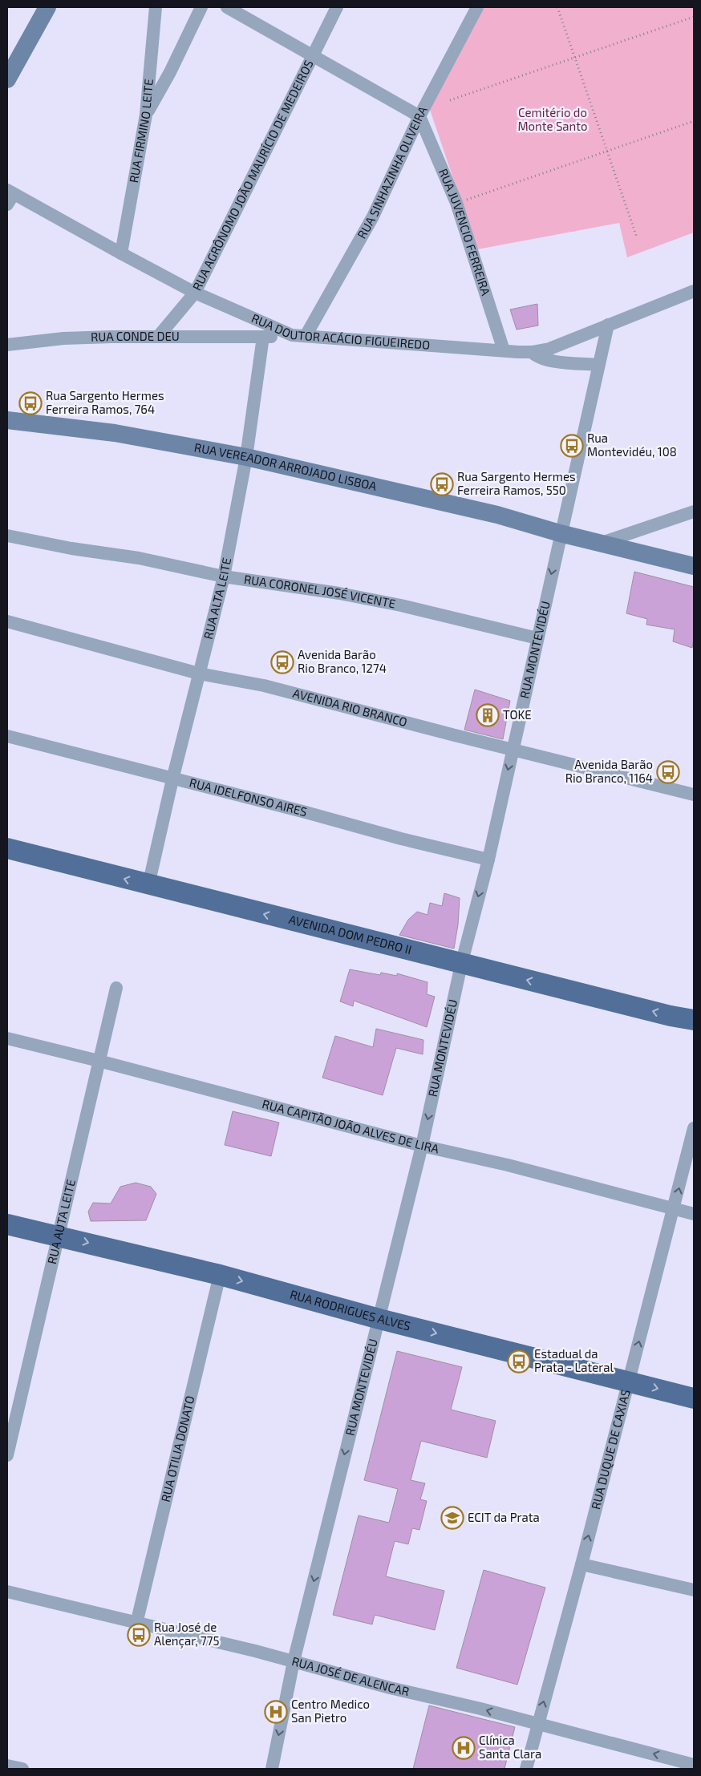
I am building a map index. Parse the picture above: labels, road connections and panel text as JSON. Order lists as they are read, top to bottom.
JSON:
{
  "streets": {
    "main road": ["RUA VEREADOR ARROJADO LISBOA", "AVENIDA DOM PEDRO II", "RUA RODRIGUES ALVES"],
    "street": [
      "RUA FIRMINO LEITE",
      "RUA SINHAZINHA OLIVEIRA",
      "RUA AGRÔNOMO JOÃO MAURÍCIO DE MEDEIROS",
      "RUA JUVENCIO FERREIRA",
      "RUA DOUTOR ACÁCIO FIGUEIREDO",
      "RUA CONDE DEU",
      "RUA CORONEL JOSÉ VICENTE",
      "RUA ALTA LEITE",
      "RUA MONTEVIDÉU",
      "AVENIDA RIO BRANCO",
      "RUA IDELFONSO AIRES",
      "RUA CAPITÃO JOÃO ALVES DE LIRA",
      "RUA AUTA LEITE",
      "RUA OTILIA DONATO",
      "RUA DUQUE DE CAXIAS",
      "RUA JOSÉ DE ALENCAR"
    ]
  },
  "crossings": [
    ["RUA FIRMINO LEITE", "RUA DOUTOR ACÁCIO FIGUEIREDO"],
    ["RUA SINHAZINHA OLIVEIRA", "RUA JUVENCIO FERREIRA"],
    ["RUA SINHAZINHA OLIVEIRA", "RUA DOUTOR ACÁCIO FIGUEIREDO"],
    ["RUA AGRÔNOMO JOÃO MAURÍCIO DE MEDEIROS", "RUA DOUTOR ACÁCIO FIGUEIREDO"],
    ["RUA AGRÔNOMO JOÃO MAURÍCIO DE MEDEIROS", "RUA CONDE DEU"],
    ["RUA JUVENCIO FERREIRA", "RUA DOUTOR ACÁCIO FIGUEIREDO"],
    ["RUA DOUTOR ACÁCIO FIGUEIREDO", "RUA MONTEVIDÉU"],
    ["RUA CONDE DEU", "RUA ALTA LEITE"],
    ["RUA VEREADOR ARROJADO LISBOA", "RUA ALTA LEITE"],
    ["RUA VEREADOR ARROJADO LISBOA", "RUA MONTEVIDÉU"],
    ["RUA CORONEL JOSÉ VICENTE", "RUA ALTA LEITE"],
    ["RUA CORONEL JOSÉ VICENTE", "RUA MONTEVIDÉU"],
    ["RUA ALTA LEITE", "AVENIDA RIO BRANCO"],
    ["RUA ALTA LEITE", "RUA IDELFONSO AIRES"],
    ["RUA ALTA LEITE", "AVENIDA DOM PEDRO II"],
    ["RUA MONTEVIDÉU", "AVENIDA RIO BRANCO"],
    ["RUA MONTEVIDÉU", "RUA IDELFONSO AIRES"],
    ["RUA MONTEVIDÉU", "AVENIDA DOM PEDRO II"],
    ["RUA MONTEVIDÉU", "RUA CAPITÃO JOÃO ALVES DE LIRA"],
    ["RUA MONTEVIDÉU", "RUA RODRIGUES ALVES"],
    ["RUA MONTEVIDÉU", "RUA JOSÉ DE ALENCAR"],
    ["RUA CAPITÃO JOÃO ALVES DE LIRA", "RUA AUTA LEITE"],
    ["RUA CAPITÃO JOÃO ALVES DE LIRA", "RUA DUQUE DE CAXIAS"],
    ["RUA AUTA LEITE", "RUA RODRIGUES ALVES"],
    ["RUA RODRIGUES ALVES", "RUA OTILIA DONATO"],
    ["RUA RODRIGUES ALVES", "RUA DUQUE DE CAXIAS"],
    ["RUA OTILIA DONATO", "RUA JOSÉ DE ALENCAR"],
    ["RUA DUQUE DE CAXIAS", "RUA JOSÉ DE ALENCAR"]
  ],
  "one_way": [
    "RUA MONTEVIDÉU",
    "AVENIDA DOM PEDRO II",
    "RUA RODRIGUES ALVES",
    "RUA DUQUE DE CAXIAS",
    "RUA JOSÉ DE ALENCAR"
  ],
  "parks": ["Cemitério do Monte Santo"],
  "places": {
    "bus stop": [
      "Rua Sargento Hermes Ferreira Ramos, 764",
      "Rua Montevidéu, 108",
      "Rua Sargento Hermes Ferreira Ramos, 550",
      "Avenida Barão Rio Branco, 1274",
      "Avenida Barão Rio Branco, 1164",
      "Estadual da Prata - Lateral",
      "Rua José de Alençar, 775"
    ],
    "building": ["TOKE"],
    "school or university": ["ECIT da Prata"],
    "hospital": ["Centro Medico San Pietro", "Clínica Santa Clara"]
  }
}
